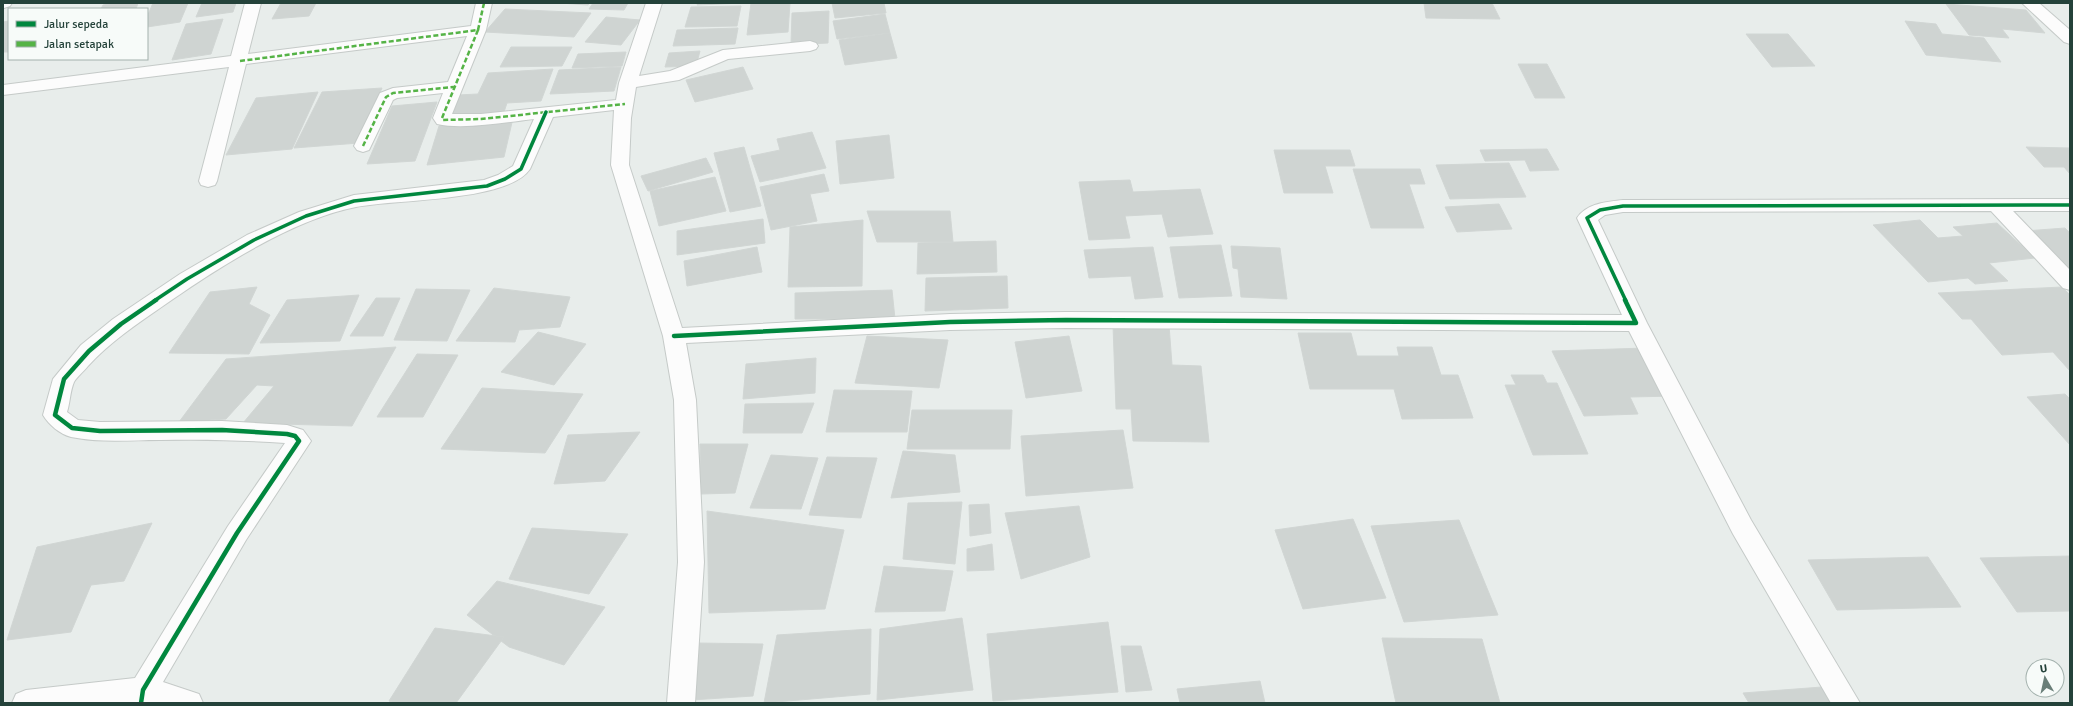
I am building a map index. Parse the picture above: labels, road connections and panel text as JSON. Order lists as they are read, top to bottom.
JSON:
{
  "legend": ["Jalur sepeda", "Jalan setapak"],
  "north": "top"
}
